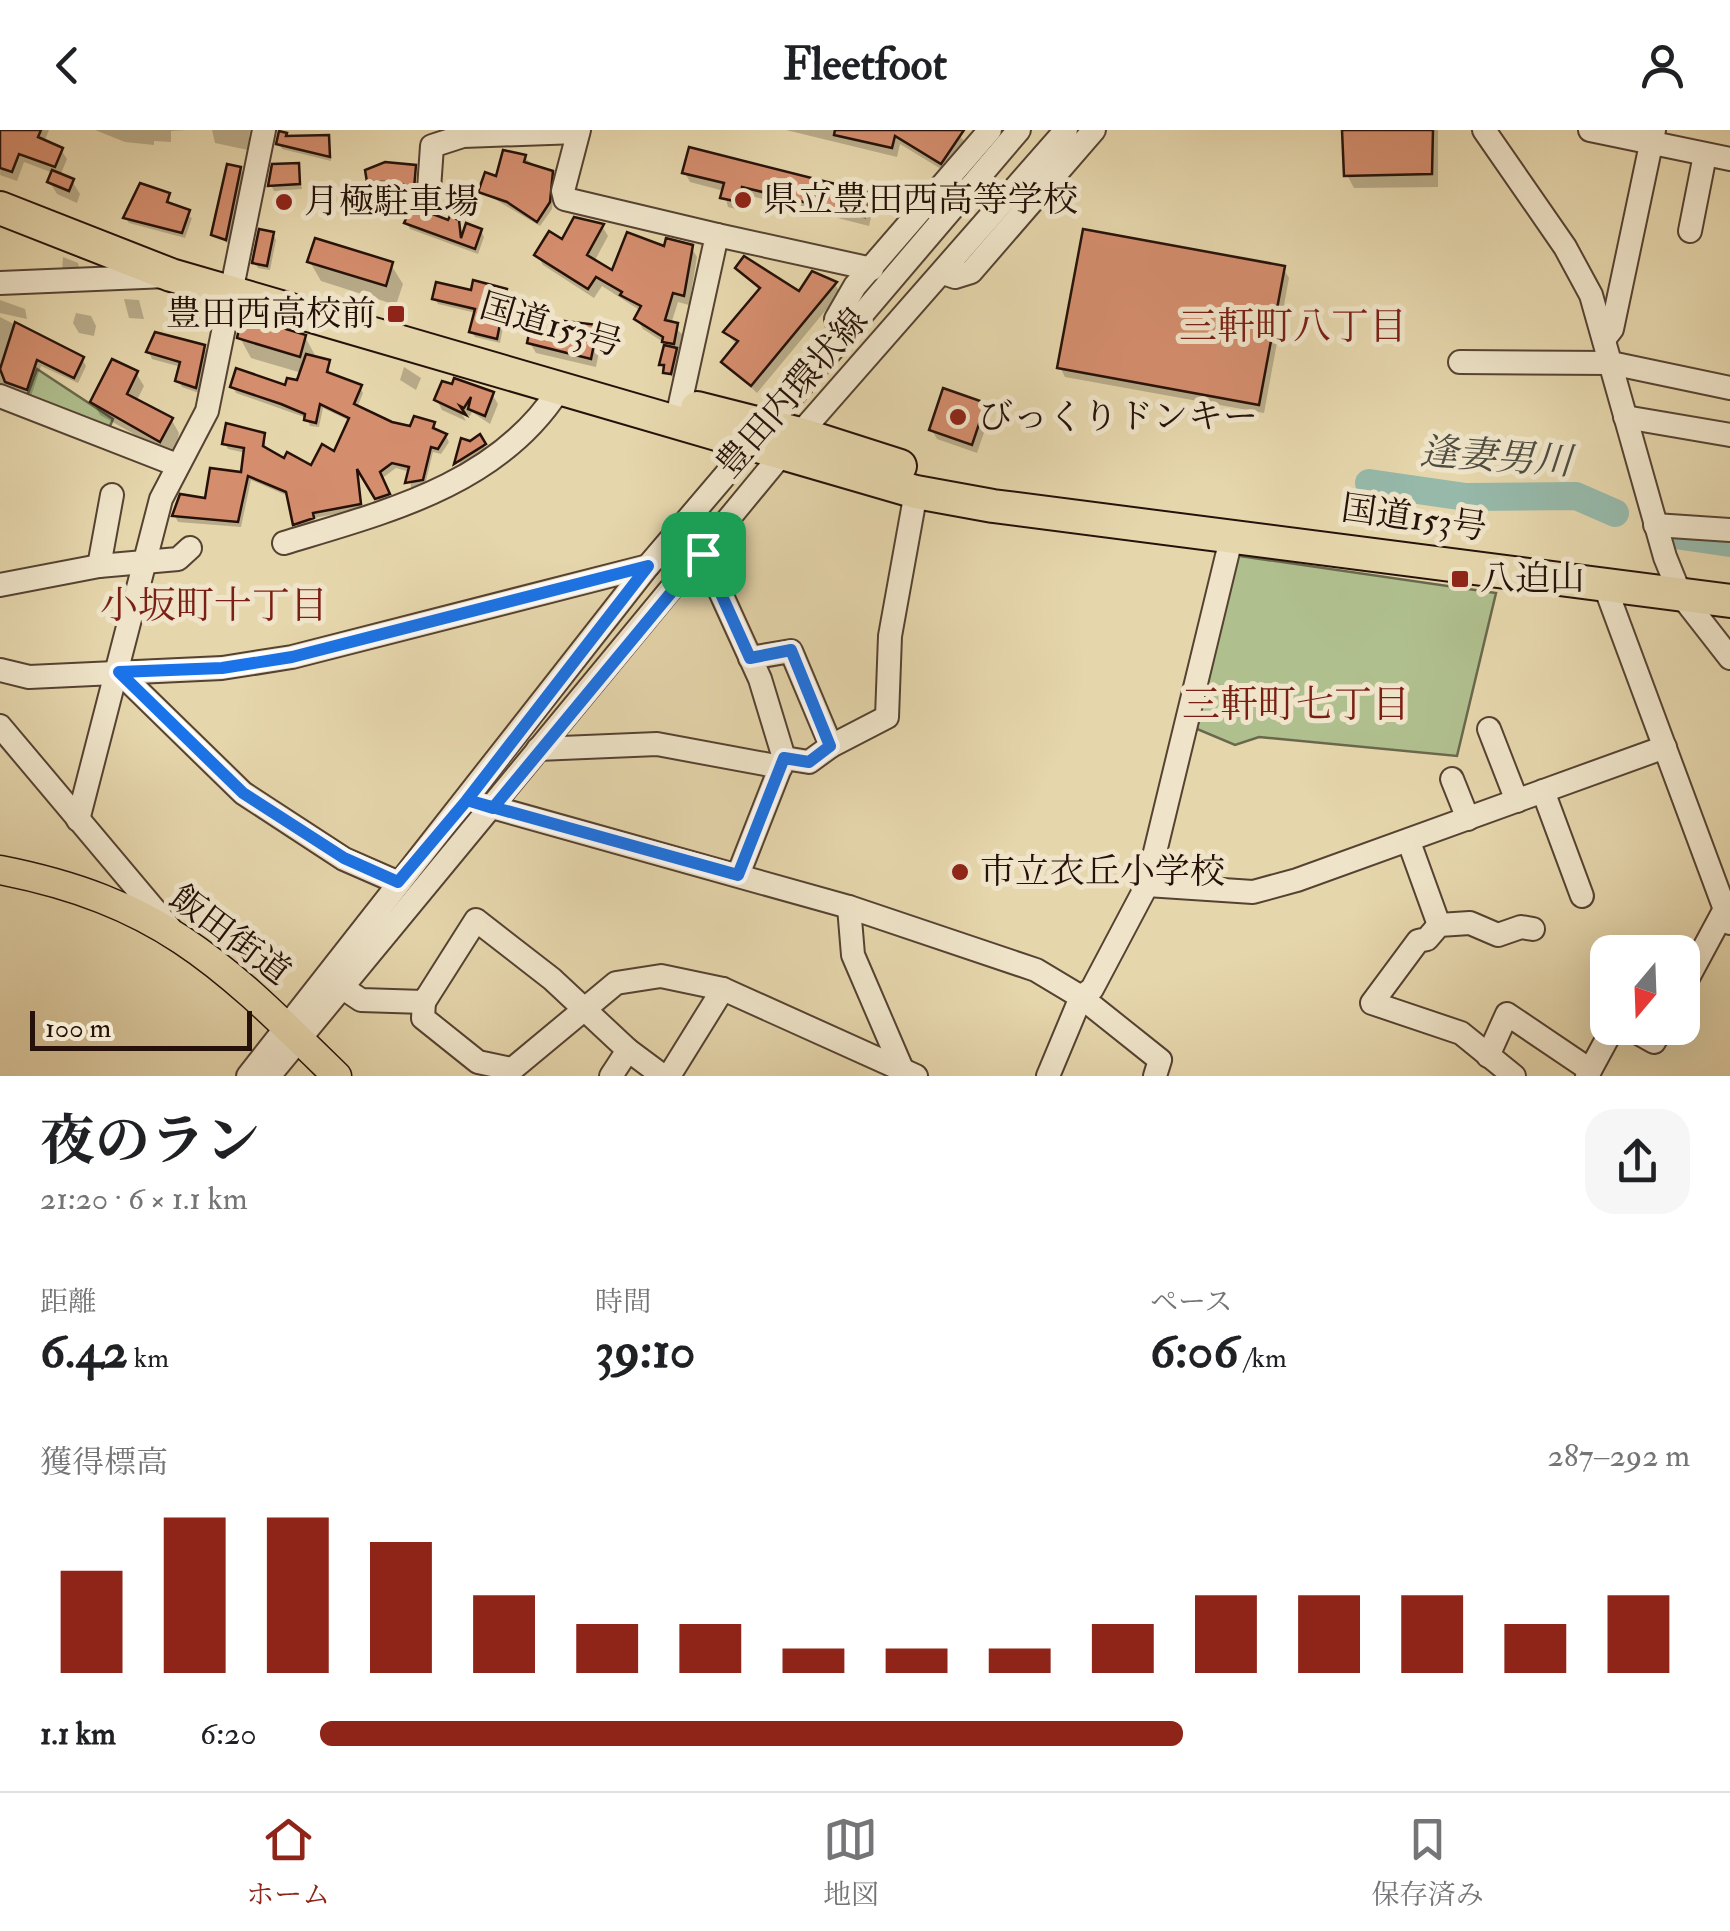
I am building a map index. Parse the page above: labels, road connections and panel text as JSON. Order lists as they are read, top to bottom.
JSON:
{
  "streets": {
    "highway": ["国道153号"],
    "main road": ["飯田街道"],
    "street": ["豊田内環状線"]
  },
  "crossings": [
    ["国道153号", "豊田内環状線"],
    ["豊田内環状線", "飯田街道"]
  ],
  "districts": ["三軒町八丁目", "小坂町十丁目", "三軒町七丁目"],
  "water": ["逢妻男川"],
  "places": {
    "other": [
      "県立豊田西高等学校",
      "月極駐車場",
      "びっくりドンキー",
      "市立衣丘小学校"
    ],
    "transit": ["豊田西高校前", "八迫山"]
  },
  "scale_bar": "100 m",
  "north": "bottom",
  "page": {
    "header": "Fleetfoot",
    "scale": "100 m",
    "heading": ["夜のラン", "21:20 · 6 × 1.1 km"],
    "stats": [
      ["距離", "6.42 km"],
      ["時間", "39:10"],
      ["ペース", "6:06 /km"]
    ],
    "chart": ["獲得標高", "287–292 m"],
    "list": [
      {
        "name": "1.1 km",
        "note": "6:20"
      }
    ],
    "tabs": ["ホーム", "地図", "保存済み"]
  }
}
